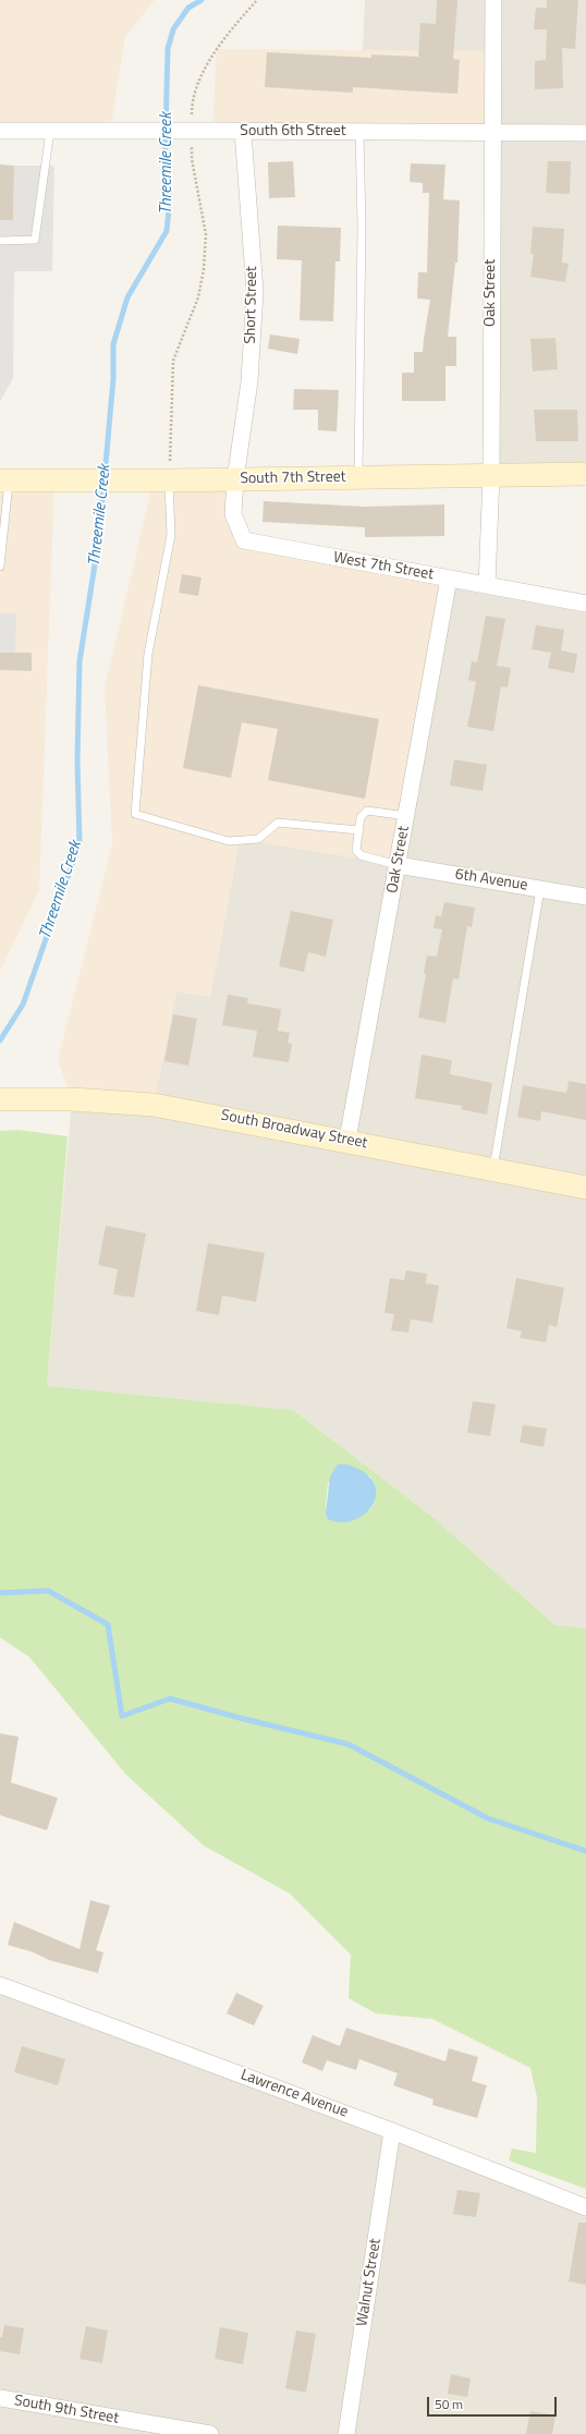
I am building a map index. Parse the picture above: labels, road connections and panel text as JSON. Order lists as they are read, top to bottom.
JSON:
{
  "streets": {
    "street": [
      "South 6th Street",
      "Oak Street",
      "Short Street",
      "South 7th Street",
      "West 7th Street",
      "6th Avenue",
      "South Broadway Street",
      "Lawrence Avenue",
      "Walnut Street",
      "South 9th Street"
    ]
  },
  "crossings": [
    ["South 6th Street", "Oak Street"],
    ["South 6th Street", "Short Street"],
    ["Oak Street", "South 7th Street"],
    ["Oak Street", "West 7th Street"],
    ["Oak Street", "6th Avenue"],
    ["Oak Street", "South Broadway Street"],
    ["Short Street", "South 7th Street"],
    ["Short Street", "West 7th Street"],
    ["South 7th Street", "West 7th Street"],
    ["Lawrence Avenue", "Walnut Street"]
  ],
  "water": ["Threemile Creek"],
  "scale_bar": "50 m"
}
